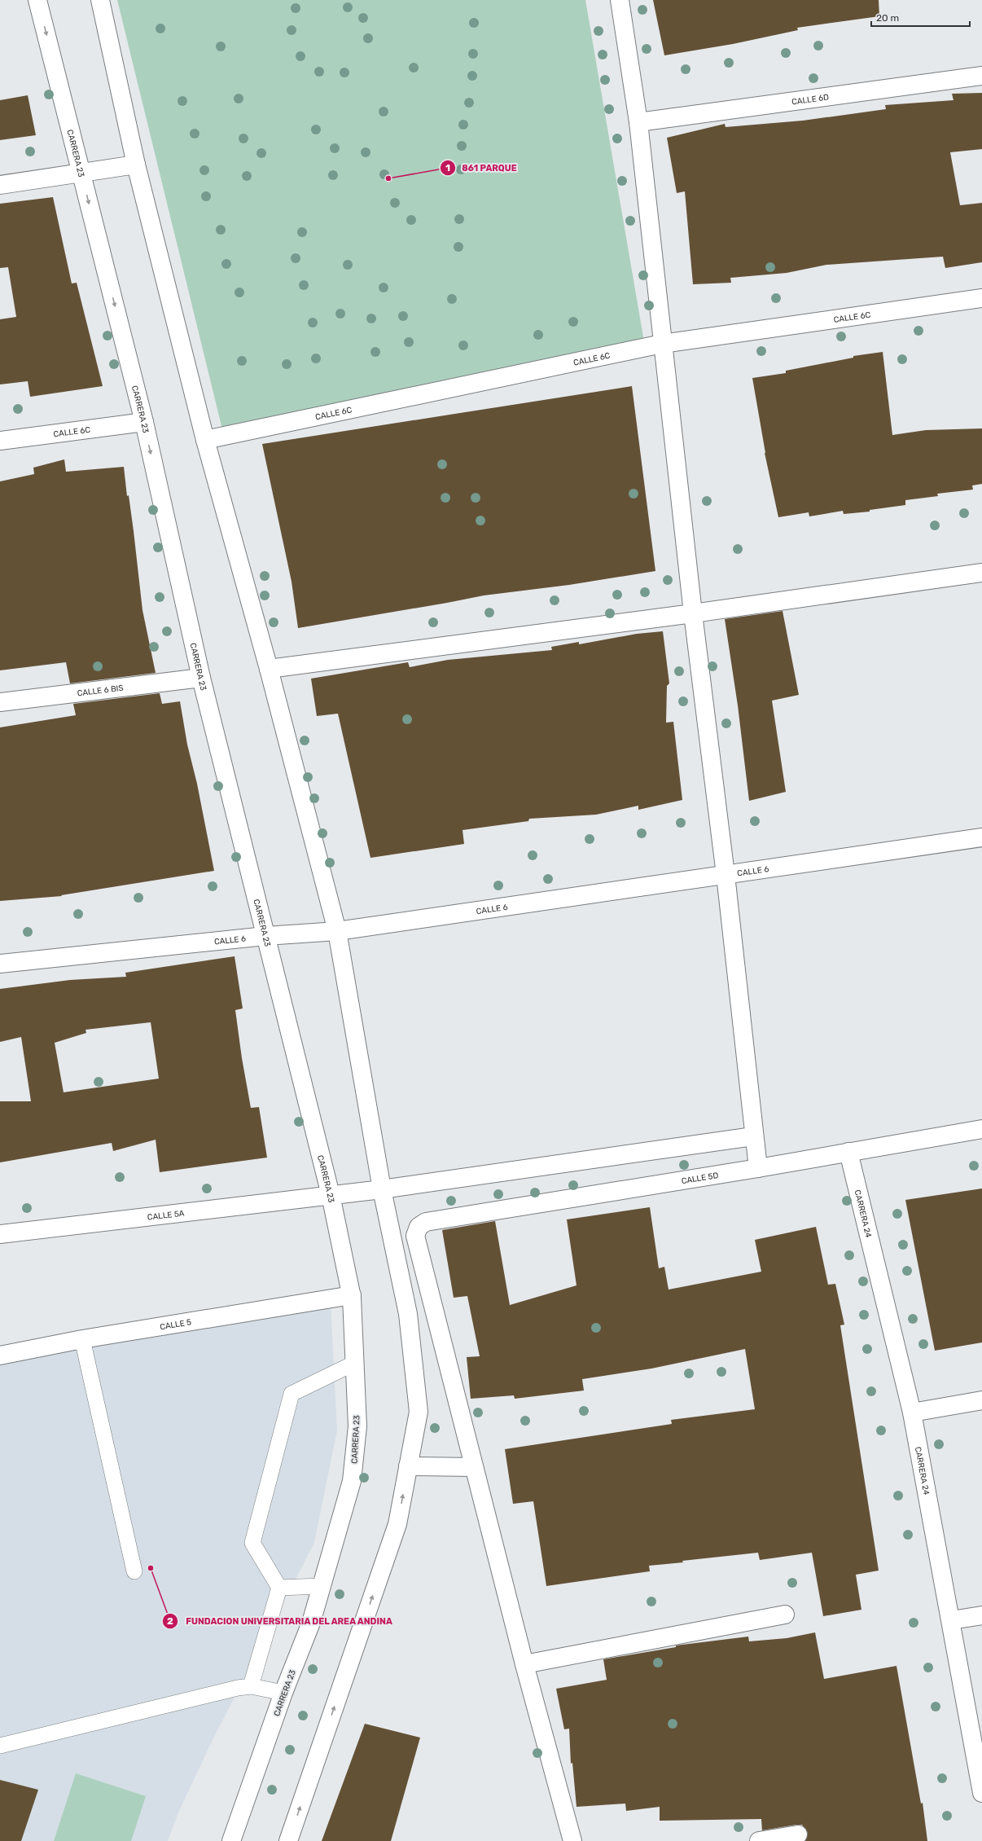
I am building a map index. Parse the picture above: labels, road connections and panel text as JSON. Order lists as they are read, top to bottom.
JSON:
{
  "streets": {
    "street": [
      "CALLE 6D",
      "CARRERA 23",
      "CALLE 6C",
      "CALLE 6 BIS",
      "CALLE 6",
      "CALLE 5D",
      "CARRERA 24",
      "CALLE 5A",
      "CALLE 5"
    ]
  },
  "crossings": [
    ["CARRERA 23", "CALLE 6C"],
    ["CARRERA 23", "CALLE 6 BIS"],
    ["CARRERA 23", "CALLE 6"],
    ["CARRERA 23", "CALLE 5A"],
    ["CARRERA 23", "CALLE 5"],
    ["CALLE 5D", "CARRERA 24"]
  ],
  "places": ["861 PARQUE", "FUNDACION UNIVERSITARIA DEL AREA ANDINA"],
  "scale_bar": "20 m"
}
